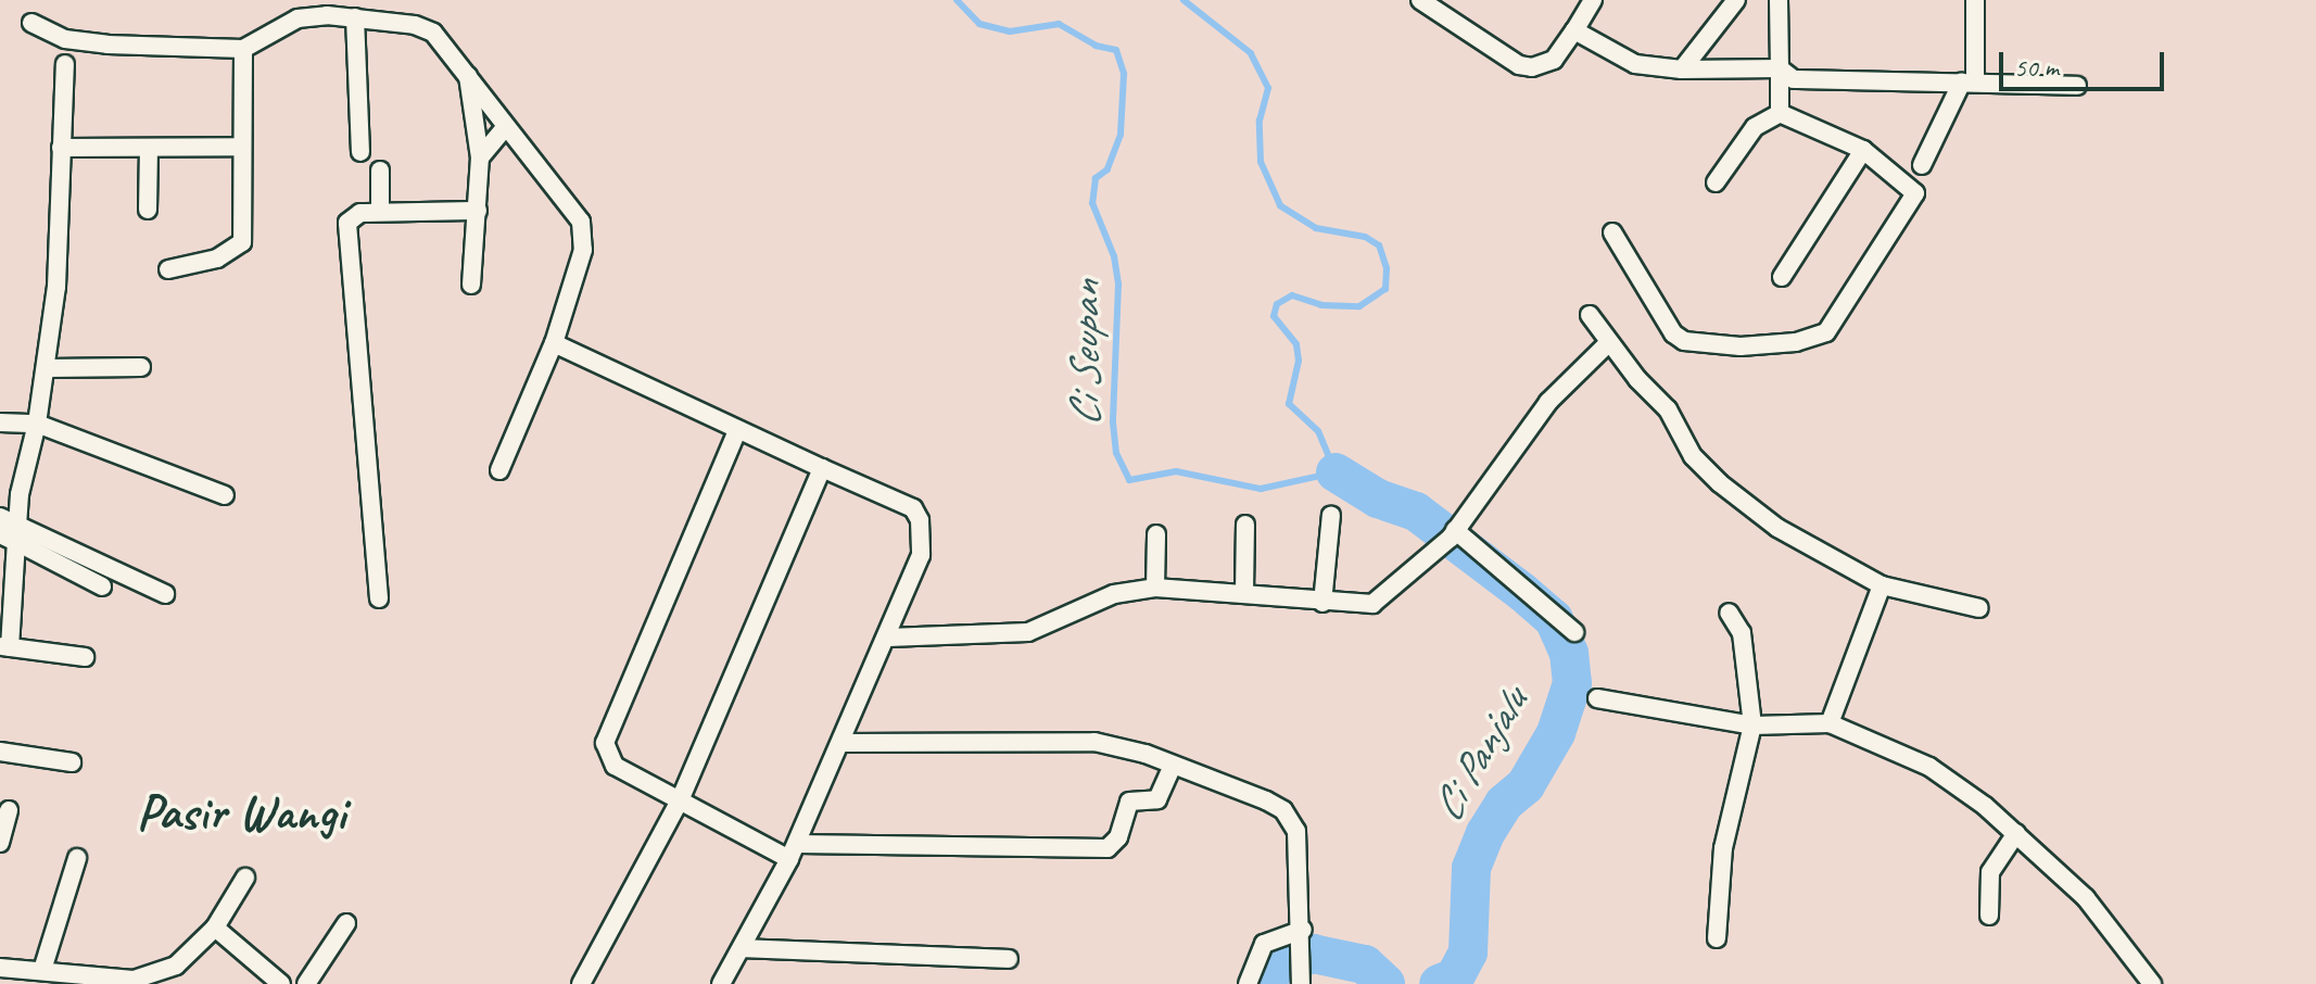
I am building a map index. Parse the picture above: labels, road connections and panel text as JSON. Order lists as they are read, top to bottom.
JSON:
{
  "districts": ["Pasir Wangi"],
  "water": ["Ci Seupan", "Ci Panjalu"],
  "scale_bar": "50 m"
}
